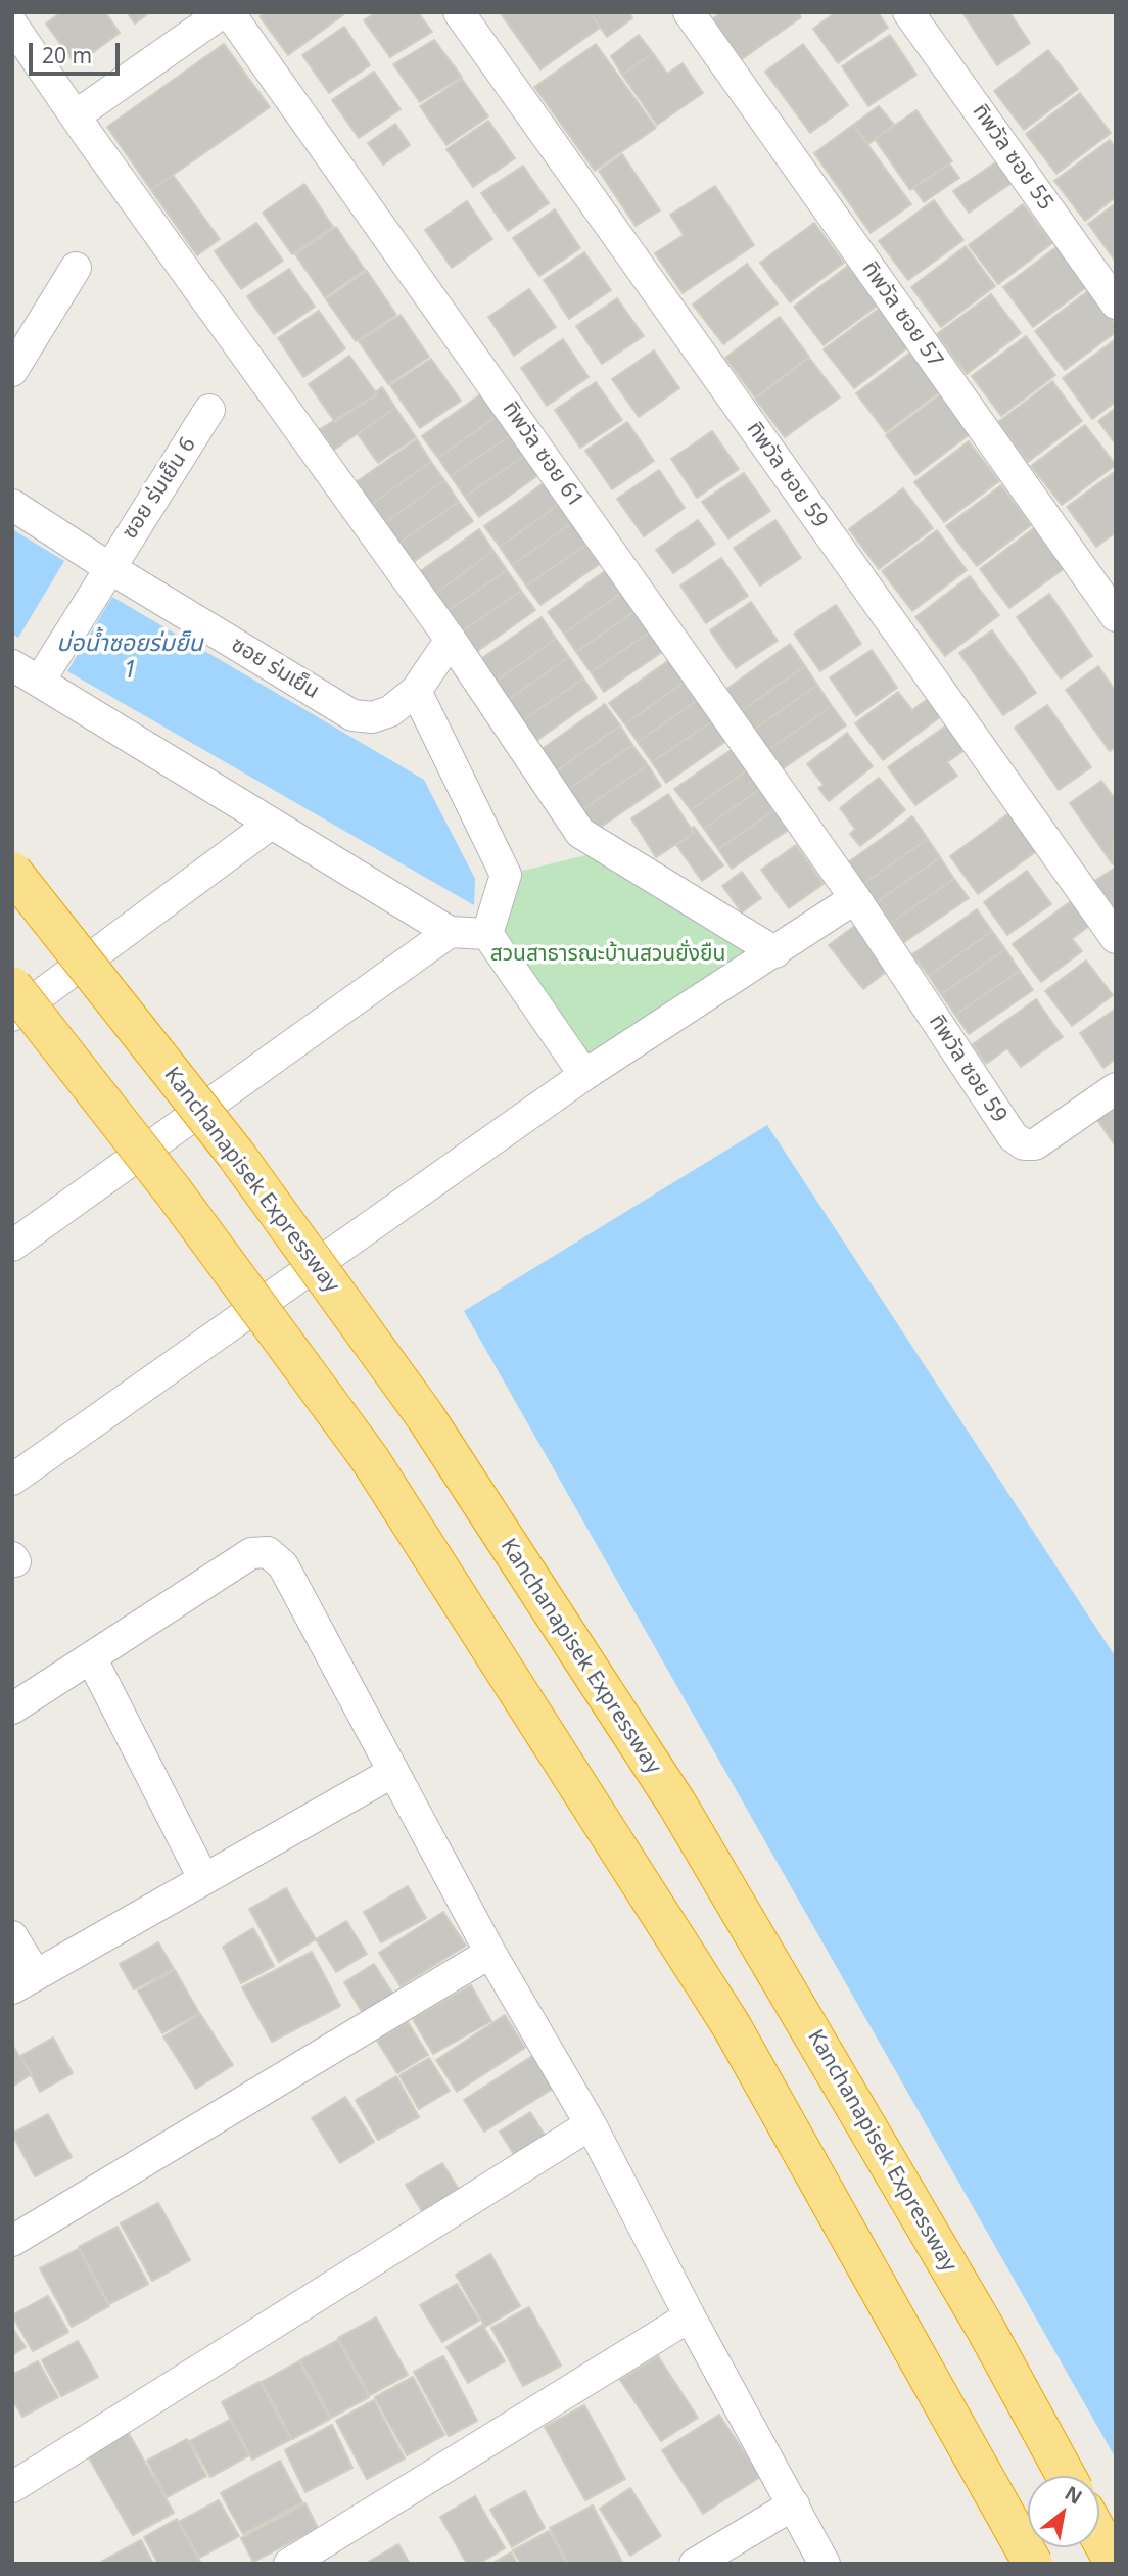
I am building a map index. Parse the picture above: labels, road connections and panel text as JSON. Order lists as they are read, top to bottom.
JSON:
{
  "streets": {
    "highway": ["Kanchanapisek Expressway"],
    "street": [
      "ทิพวัล ซอย 55",
      "ทิพวัล ซอย 57",
      "ทิพวัล ซอย 61",
      "ทิพวัล ซอย 59",
      "ซอย ร่มเย็น 6",
      "ซอย ร่มเย็น"
    ]
  },
  "crossings": [
    ["ทิพวัล ซอย 61", "ทิพวัล ซอย 59"],
    ["ซอย ร่มเย็น 6", "ซอย ร่มเย็น"]
  ],
  "water": ["บ่อน้ำซอยร่มย็น 1"],
  "parks": ["สวนสาธารณะบ้านสวนยั่งยืน"],
  "scale_bar": "20 m",
  "north": "top right"
}
